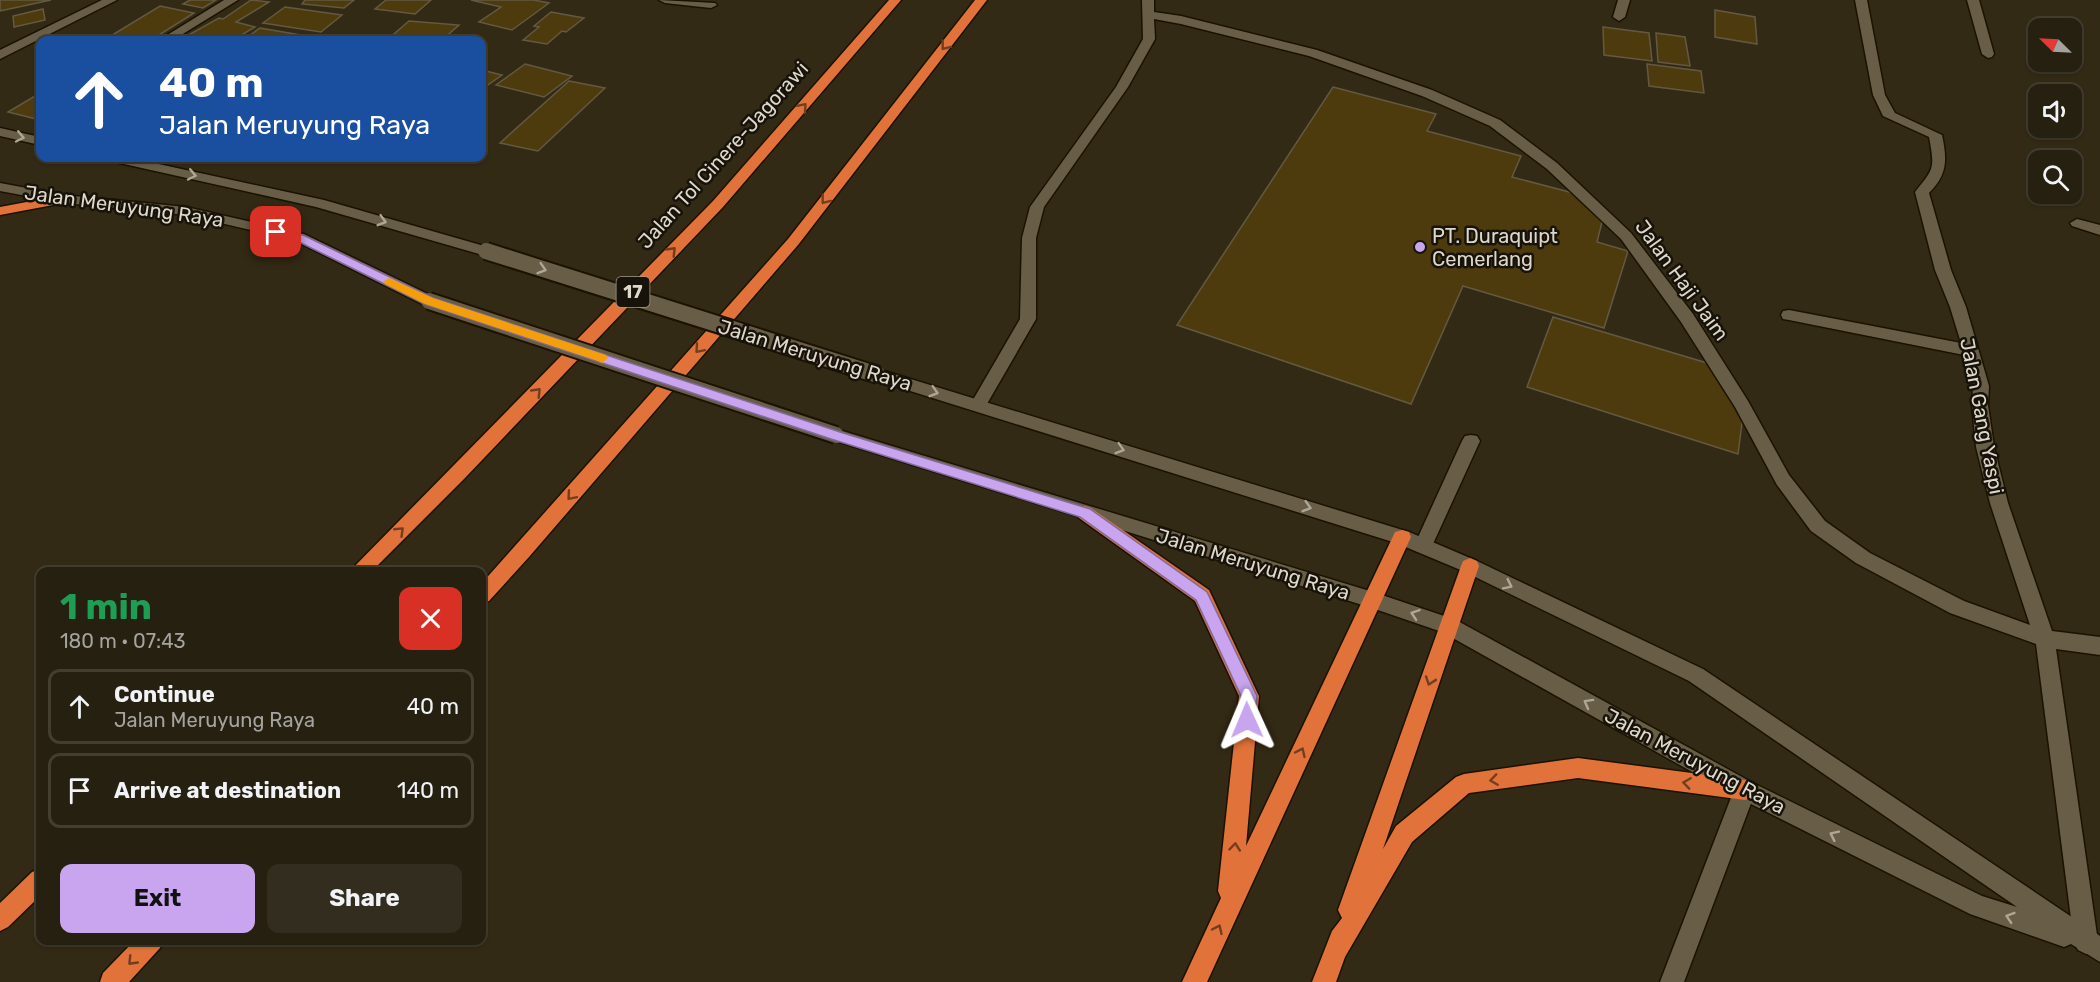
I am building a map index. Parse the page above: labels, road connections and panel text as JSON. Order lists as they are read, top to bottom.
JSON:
{
  "streets": {
    "highway": ["Jalan Tol Cinere-Jagorawi", "17"],
    "street": ["Jalan Meruyung Raya", "Jalan Haji Jaim", "Jalan Gang Yaspi"]
  },
  "crossings": [
    ["Jalan Meruyung Raya", "Jalan Gang Yaspi"],
    ["Jalan Haji Jaim", "Jalan Gang Yaspi"]
  ],
  "places": ["PT. Duraquipt Cemerlang"],
  "north": "top left",
  "page": {
    "turn": ["40 m", "Jalan Meruyung Raya"],
    "heading": ["1 min", "180 m · 07:43"],
    "list": [
      {
        "name": "Continue",
        "note": "Jalan Meruyung Raya",
        "value": "40 m"
      },
      {
        "name": "Arrive at destination",
        "value": "140 m"
      }
    ],
    "buttons": ["Exit", "Share"]
  }
}
